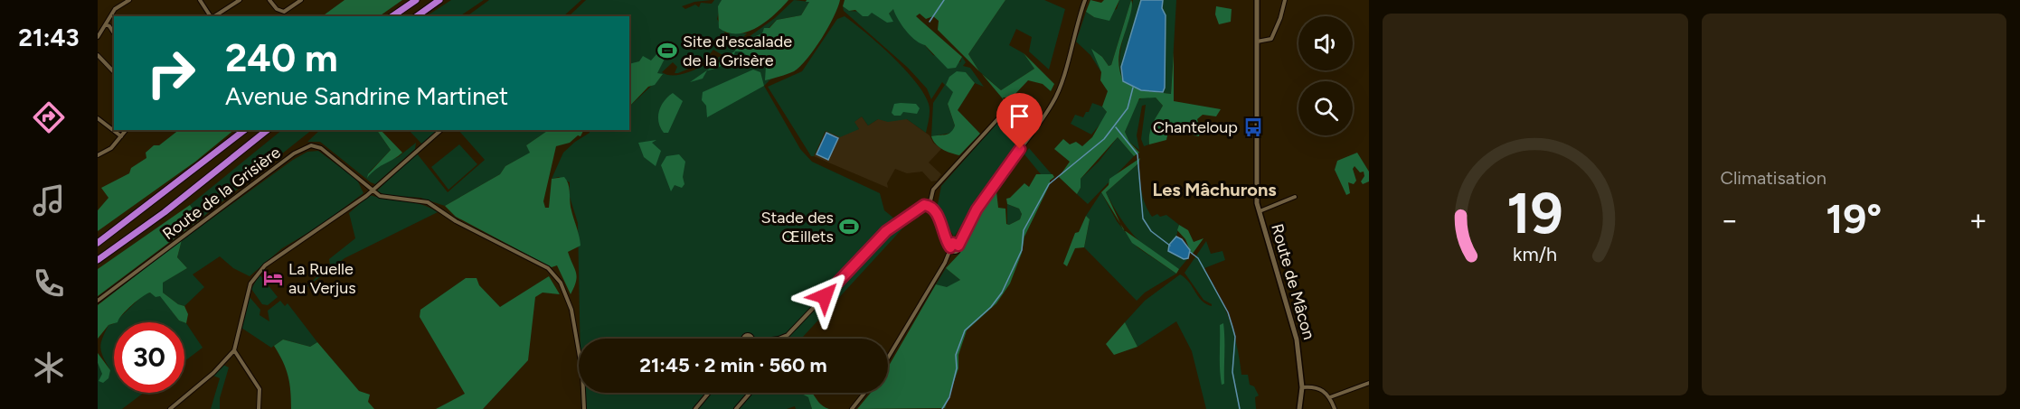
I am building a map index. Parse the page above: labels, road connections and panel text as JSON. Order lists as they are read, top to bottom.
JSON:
{
  "streets": {
    "street": ["Route de la Grisière", "Route de Mâcon"]
  },
  "districts": ["Les Mâchurons"],
  "places": {
    "sports": ["Site d'escalade de la Grisère", "Stade des Œillets"],
    "bus stop": ["Chanteloup"],
    "hotel": ["La Ruelle au Verjus"]
  },
  "page": {
    "tabs": "21:43",
    "tile": "Climatisation",
    "turn": ["240 m", "Avenue Sandrine Martinet"],
    "heat": ["−", "19°", "+"],
    "limit": "30",
    "trip": "21:45 · 2 min · 560 m",
    "gauge": ["19", "km/h"]
  }
}
